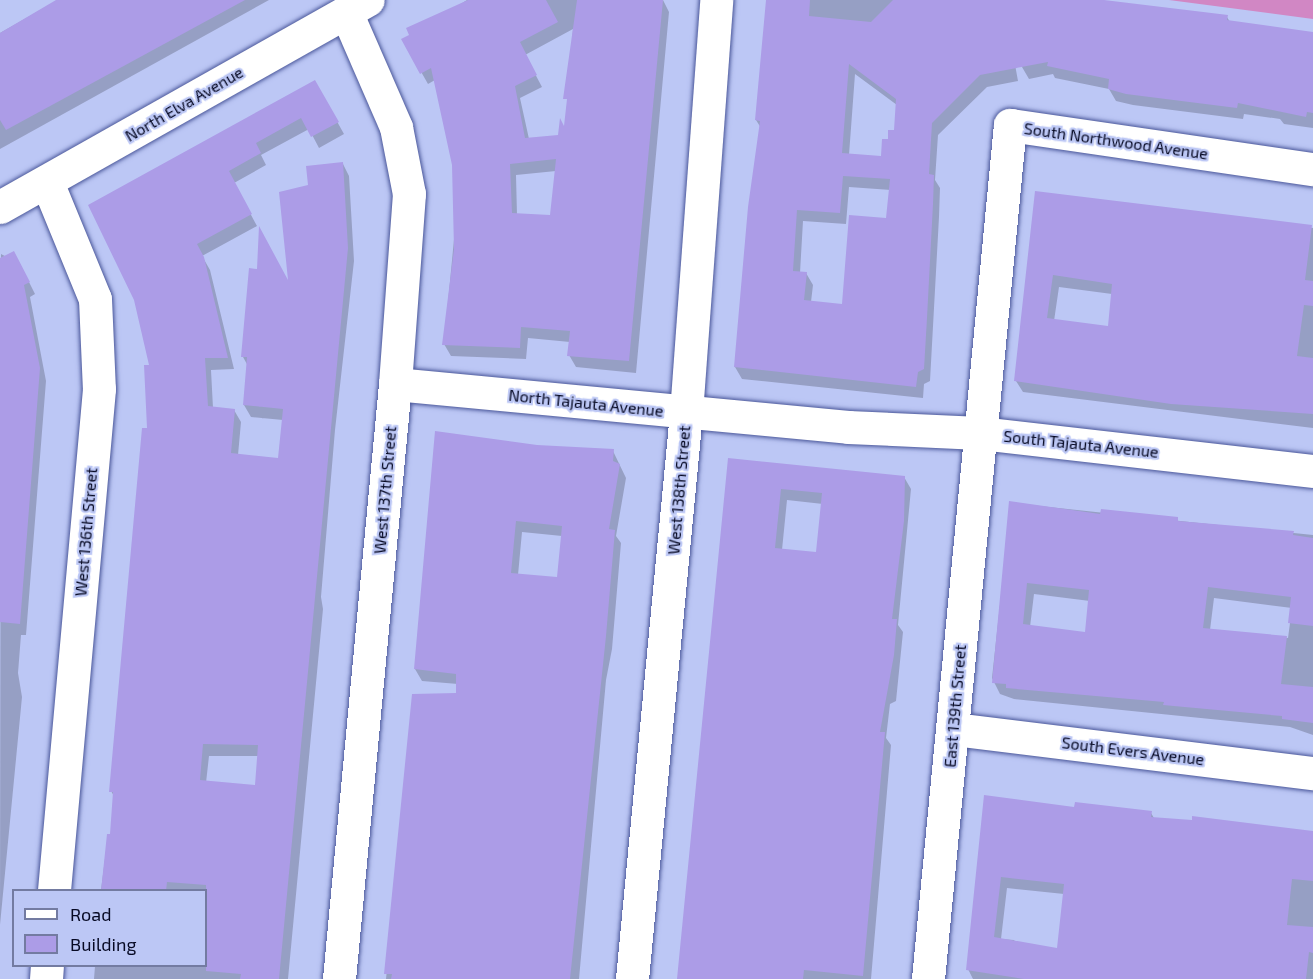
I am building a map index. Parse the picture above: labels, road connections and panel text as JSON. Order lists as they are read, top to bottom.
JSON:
{
  "streets": {
    "street": [
      "North Elva Avenue",
      "South Northwood Avenue",
      "North Tajauta Avenue",
      "South Tajauta Avenue",
      "West 137th Street",
      "West 138th Street",
      "West 136th Street",
      "East 139th Street",
      "South Evers Avenue"
    ]
  },
  "crossings": [
    ["North Elva Avenue", "West 137th Street"],
    ["North Elva Avenue", "West 136th Street"],
    ["South Northwood Avenue", "South Tajauta Avenue"],
    ["South Northwood Avenue", "East 139th Street"],
    ["North Tajauta Avenue", "South Tajauta Avenue"],
    ["North Tajauta Avenue", "West 137th Street"],
    ["North Tajauta Avenue", "West 138th Street"],
    ["South Tajauta Avenue", "East 139th Street"],
    ["East 139th Street", "South Evers Avenue"]
  ],
  "legend": ["Road", "Building"]
}
